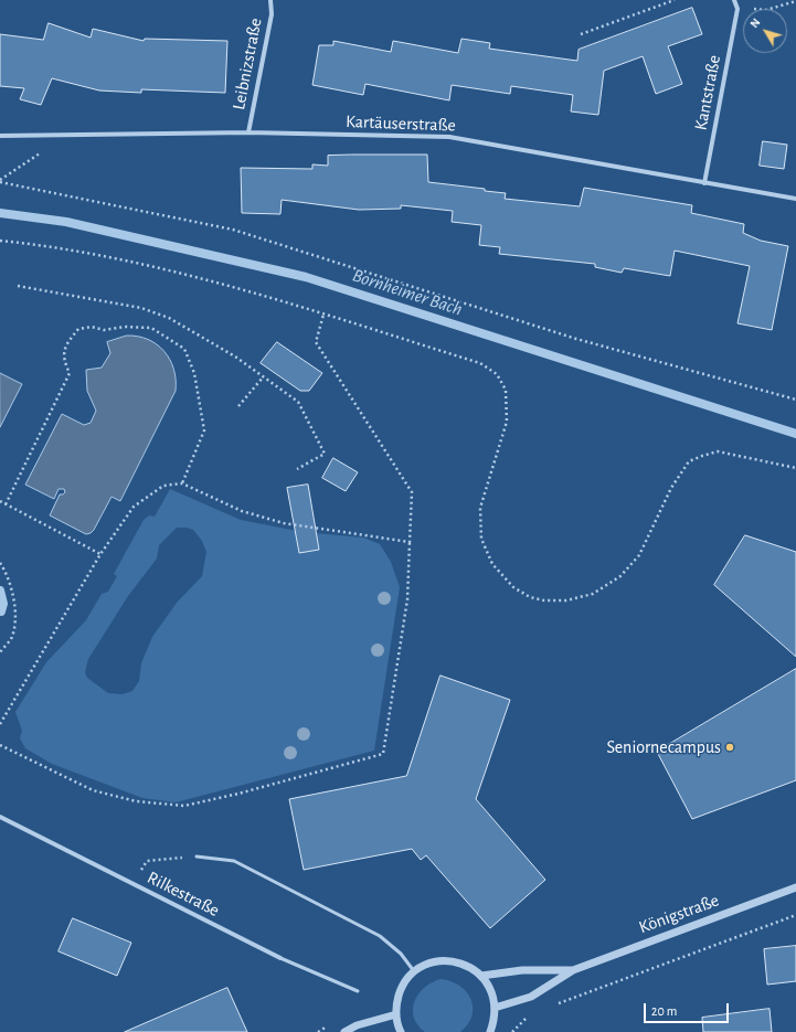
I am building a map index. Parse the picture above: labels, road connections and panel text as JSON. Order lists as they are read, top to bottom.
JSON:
{
  "streets": {
    "street": [
      "Leibnizstraße",
      "Kantstraße",
      "Kartäuserstraße",
      "Rilkestraße",
      "Königstraße"
    ]
  },
  "crossings": [
    ["Leibnizstraße", "Kartäuserstraße"],
    ["Kantstraße", "Kartäuserstraße"]
  ],
  "water": ["Bornheimer Bach"],
  "places": ["Seniornecampus"],
  "scale_bar": "20 m",
  "north": "top left"
}
